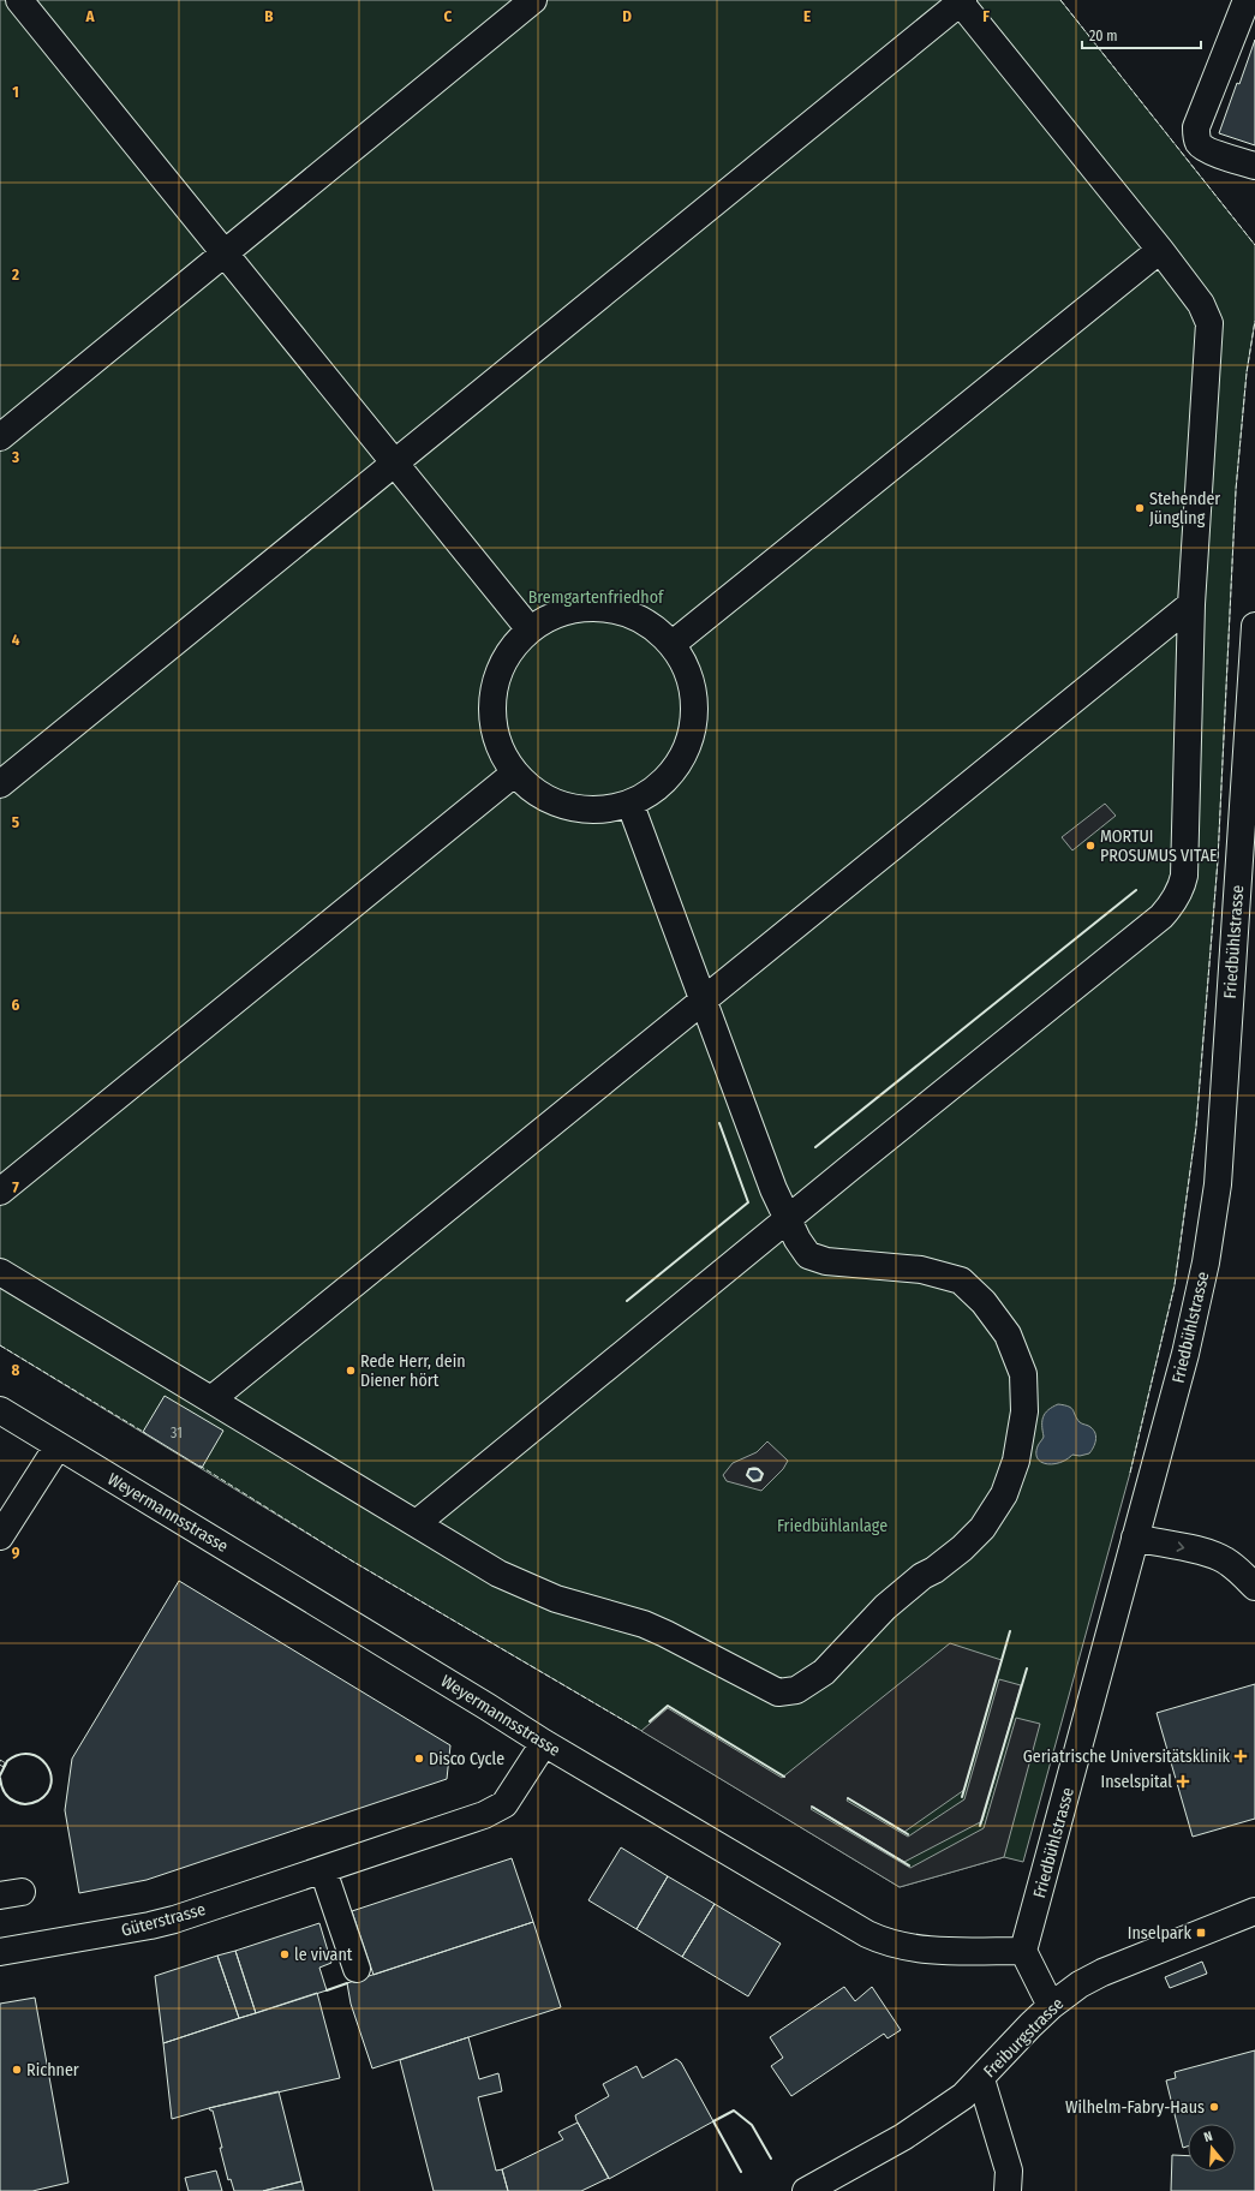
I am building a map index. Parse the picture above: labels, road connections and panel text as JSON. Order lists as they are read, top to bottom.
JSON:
{
  "streets": {
    "street": [
      "Friedbühlstrasse",
      "Weyermannsstrasse",
      "Güterstrasse",
      "Freiburgstrasse"
    ]
  },
  "crossings": [
    ["Friedbühlstrasse", "Weyermannsstrasse"],
    ["Weyermannsstrasse", "Güterstrasse"]
  ],
  "parks": ["Bremgartenfriedhof", "Friedbühlanlage"],
  "places": {
    "other": [
      "Stehender Jüngling",
      "MORTUI PROSUMUS VITAE",
      "Rede Herr, dein Diener hört",
      "Disco Cycle",
      "le vivant",
      "Richner",
      "Wilhelm-Fabry-Haus"
    ],
    "health": ["Geriatrische Universitätsklinik", "Inselspital"],
    "transit": ["Inselpark"]
  },
  "house_numbers": ["31"],
  "scale_bar": "20 m",
  "north": "top",
  "grid": {
    "columns": [
      "A",
      "B",
      "C",
      "D",
      "E",
      "F"
    ],
    "rows": [
      "1",
      "2",
      "3",
      "4",
      "5",
      "6",
      "7",
      "8",
      "9"
    ]
  }
}
